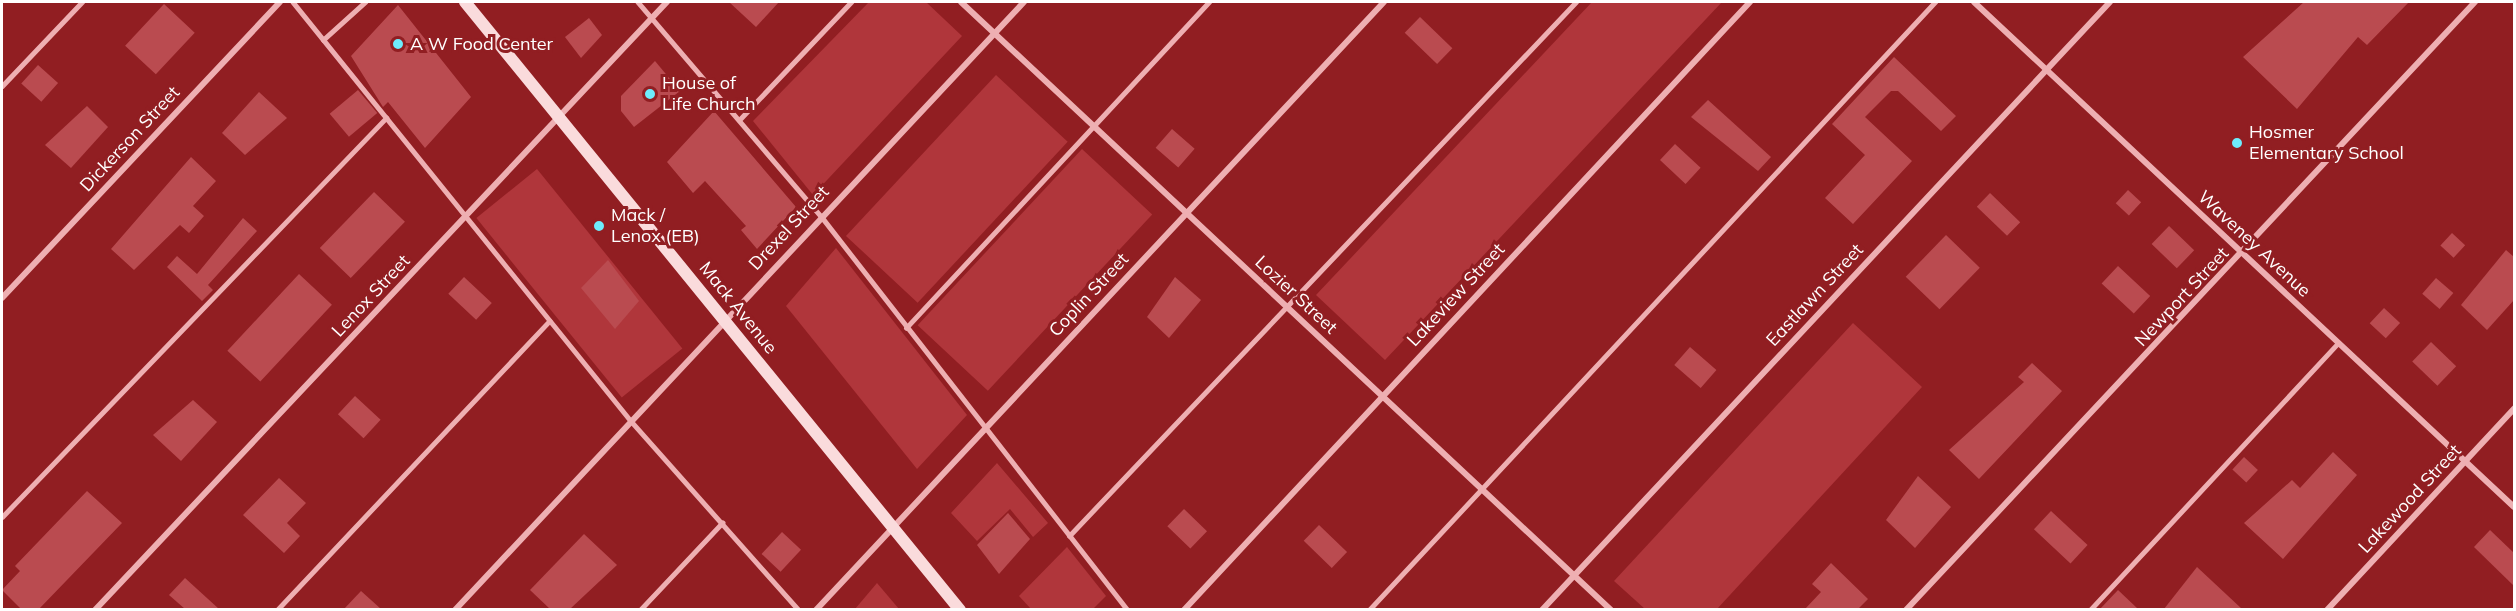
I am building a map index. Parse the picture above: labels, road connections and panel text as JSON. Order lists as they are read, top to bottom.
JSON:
{
  "streets": {
    "main road": ["Mack Avenue"],
    "street": [
      "Dickerson Street",
      "Drexel Street",
      "Waveney Avenue",
      "Coplin Street",
      "Lozier Street",
      "Lakeview Street",
      "Eastlawn Street",
      "Lenox Street",
      "Newport Street",
      "Lakewood Street"
    ]
  },
  "crossings": [
    ["Drexel Street", "Lozier Street"],
    ["Drexel Street", "Mack Avenue"],
    ["Waveney Avenue", "Eastlawn Street"],
    ["Waveney Avenue", "Newport Street"],
    ["Waveney Avenue", "Lakewood Street"],
    ["Coplin Street", "Lozier Street"],
    ["Coplin Street", "Mack Avenue"],
    ["Lozier Street", "Lakeview Street"],
    ["Lozier Street", "Eastlawn Street"],
    ["Lenox Street", "Mack Avenue"]
  ],
  "places": [
    "A W Food Center",
    "House of Life Church",
    "Hosmer Elementary School",
    "Mack / Lenox (EB)"
  ]
}
